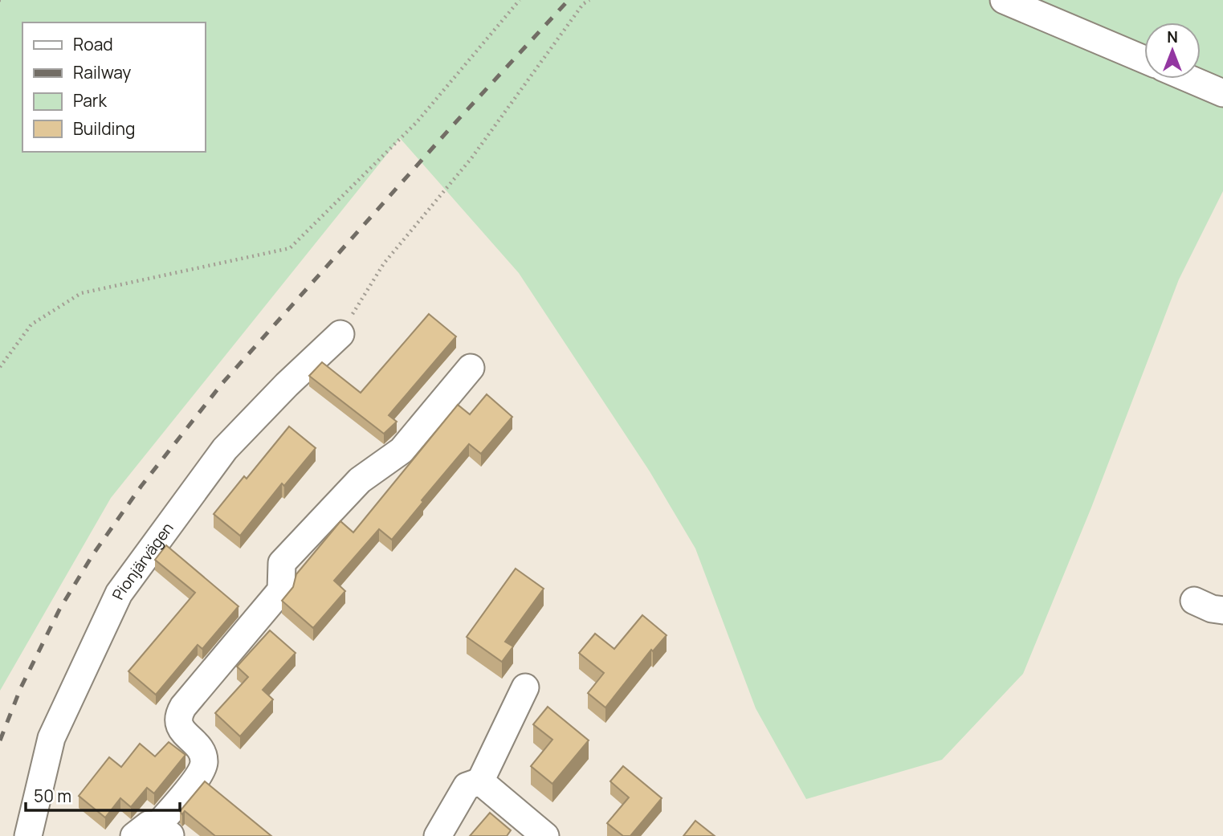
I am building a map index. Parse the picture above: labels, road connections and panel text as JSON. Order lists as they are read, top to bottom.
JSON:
{
  "streets": {
    "street": ["Pionjärvägen"]
  },
  "legend": [
    "Road",
    "Railway",
    "Park",
    "Building"
  ],
  "scale_bar": "50 m",
  "north": "top"
}
